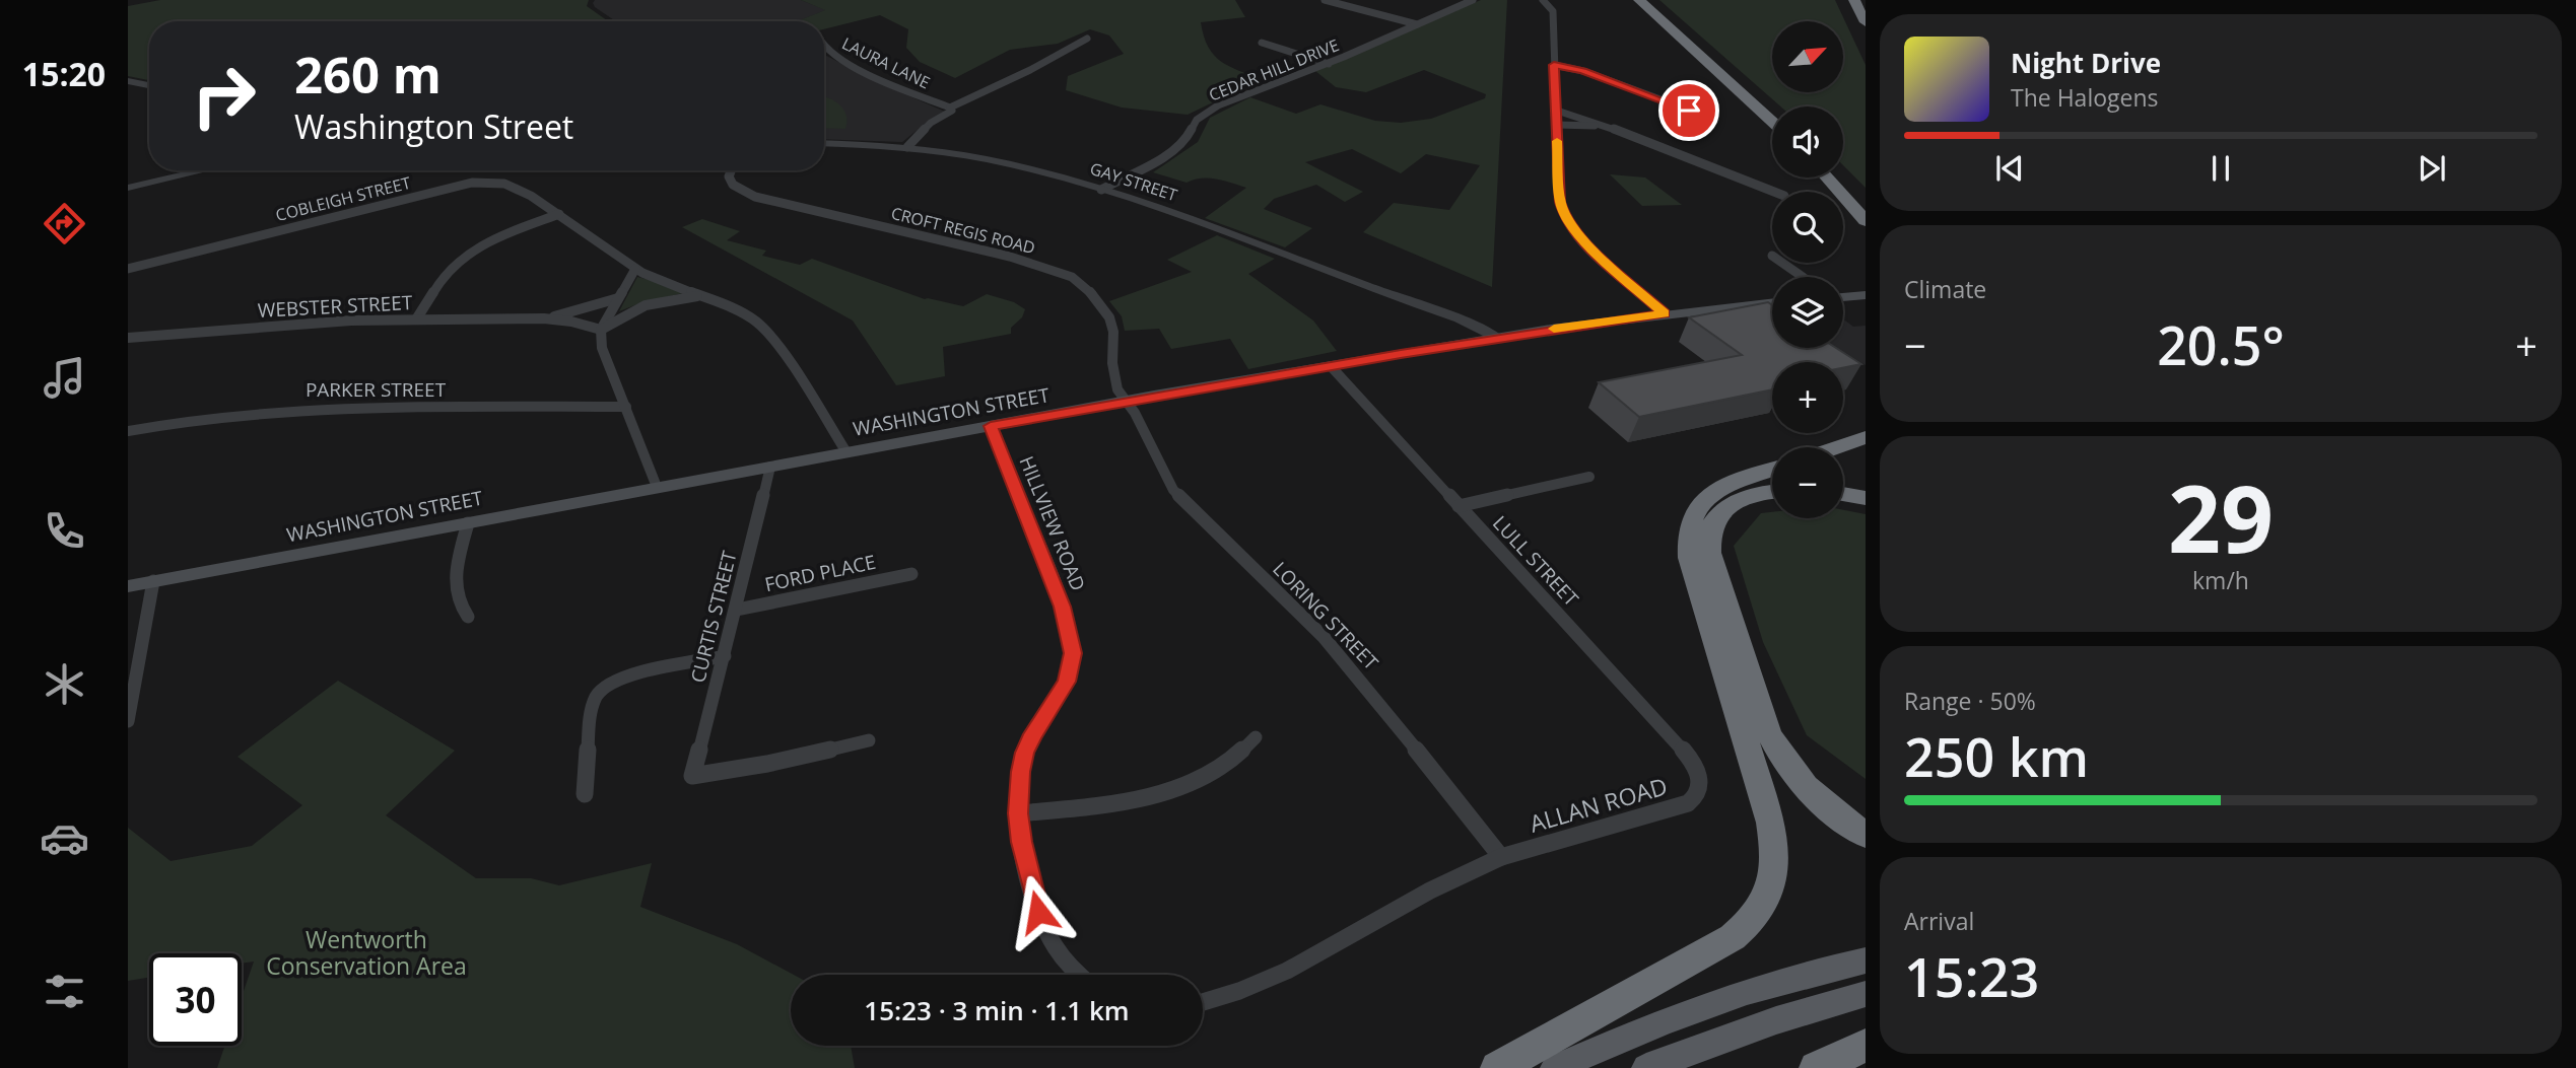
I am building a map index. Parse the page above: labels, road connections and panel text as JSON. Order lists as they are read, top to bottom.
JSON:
{
  "streets": {
    "main road": ["WASHINGTON STREET"],
    "street": [
      "LAURA LANE",
      "CEDAR HILL DRIVE",
      "GAY STREET",
      "COBLEIGH STREET",
      "CROFT REGIS ROAD",
      "WEBSTER STREET",
      "PARKER STREET",
      "HILLVIEW ROAD",
      "LULL STREET",
      "FORD PLACE",
      "LORING STREET",
      "CURTIS STREET",
      "ALLAN ROAD"
    ]
  },
  "crossings": [
    ["CEDAR HILL DRIVE", "GAY STREET"],
    ["GAY STREET", "WASHINGTON STREET"],
    ["COBLEIGH STREET", "WASHINGTON STREET"],
    ["CROFT REGIS ROAD", "WASHINGTON STREET"],
    ["CROFT REGIS ROAD", "LORING STREET"],
    ["WASHINGTON STREET", "HILLVIEW ROAD"],
    ["WASHINGTON STREET", "LULL STREET"],
    ["WASHINGTON STREET", "LORING STREET"],
    ["WASHINGTON STREET", "CURTIS STREET"],
    ["LULL STREET", "ALLAN ROAD"],
    ["FORD PLACE", "CURTIS STREET"],
    ["LORING STREET", "ALLAN ROAD"]
  ],
  "parks": ["Wentworth Conservation Area"],
  "north": "top right",
  "page": {
    "tabs": "15:20",
    "map_buttons": ["+", "−"],
    "turn": ["260 m", "Washington Street"],
    "song": ["Night Drive", "The Halogens"],
    "tile": [
      "Climate",
      ["29", "km/h"],
      ["Range · 50%", "250 km"],
      ["Arrival", "15:23"]
    ],
    "heat": ["−", "20.5°", "+"],
    "limit": "30",
    "trip": "15:23 · 3 min · 1.1 km"
  }
}
